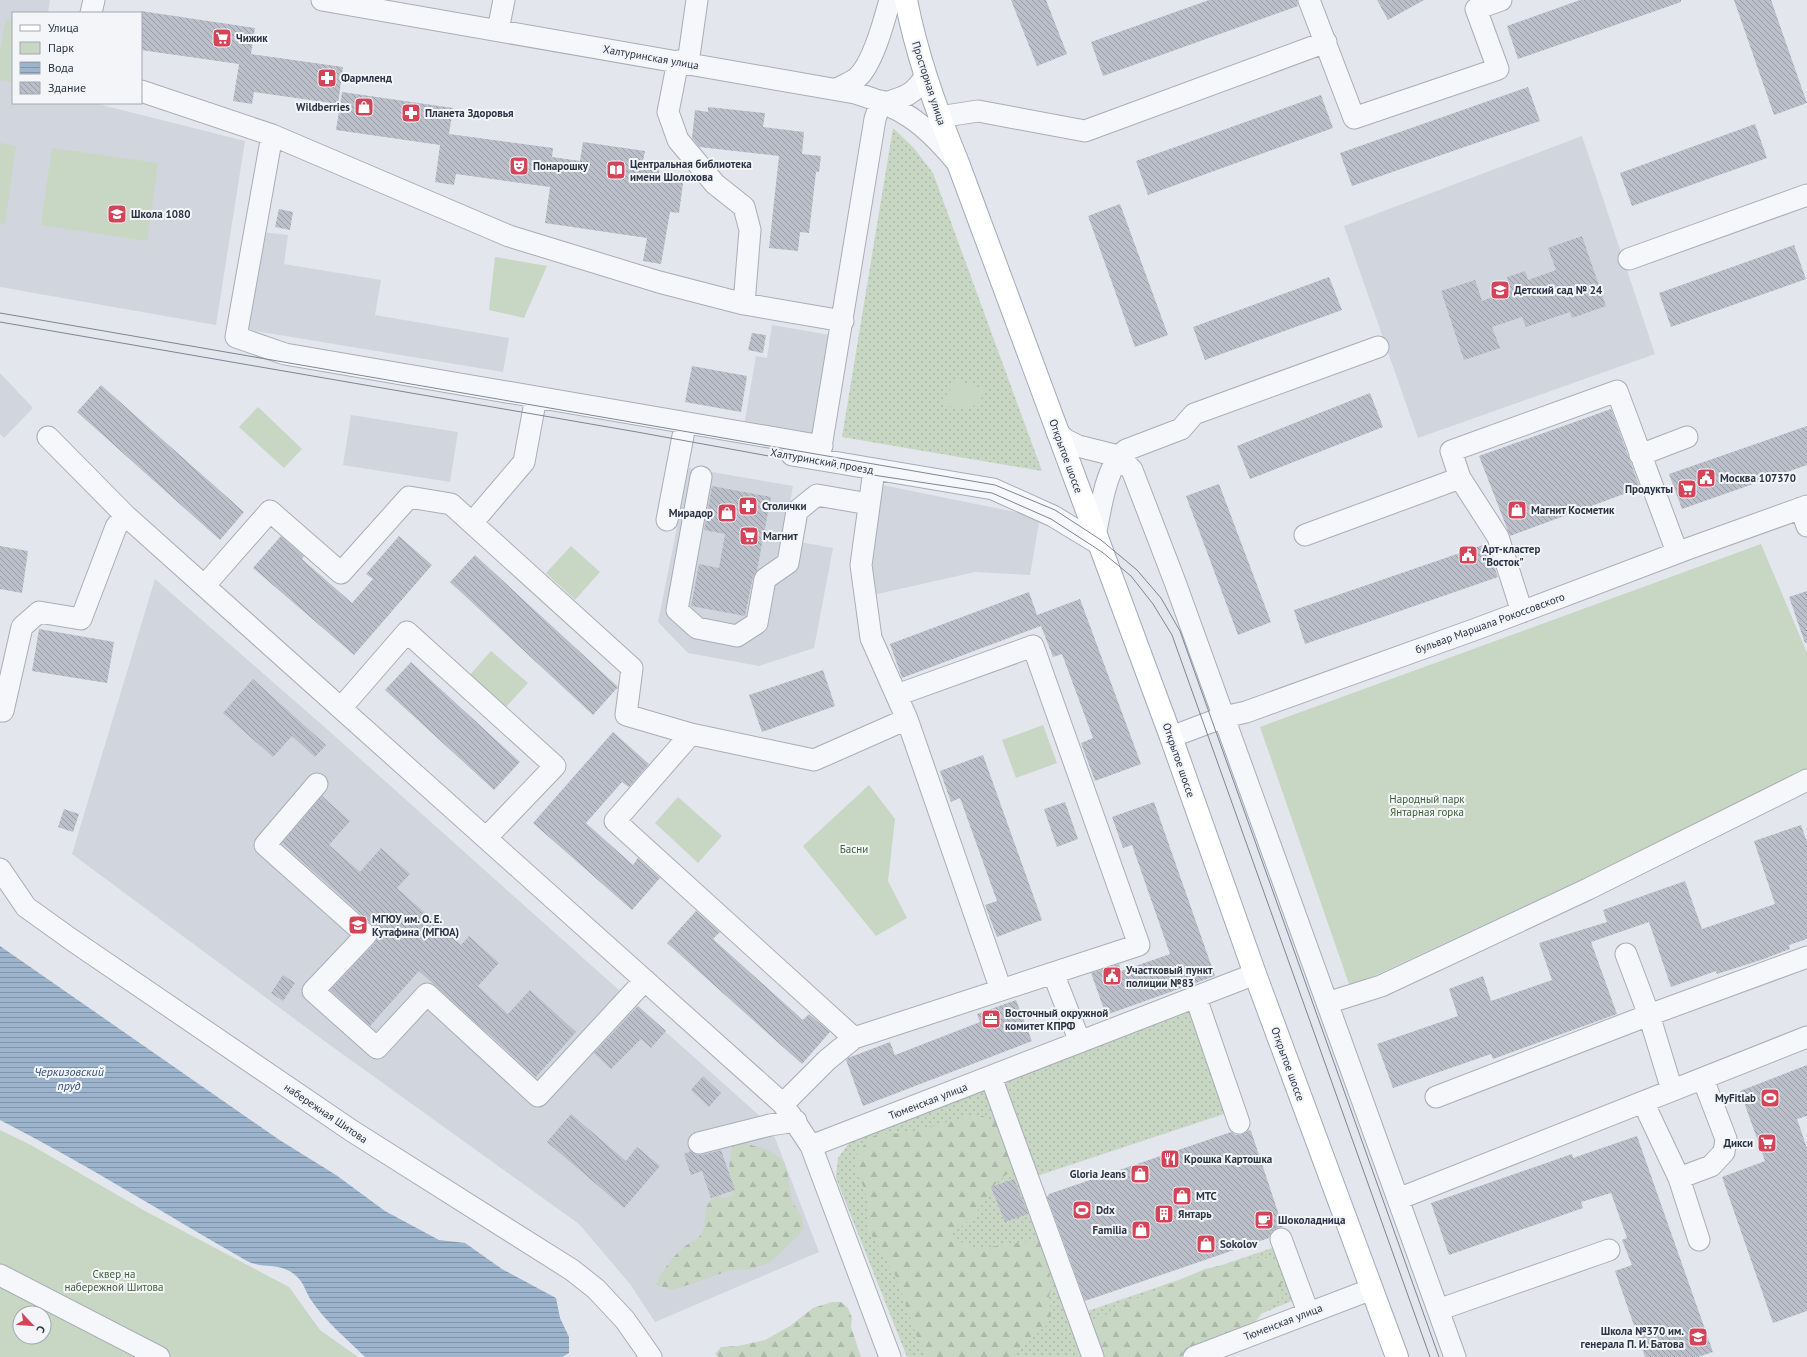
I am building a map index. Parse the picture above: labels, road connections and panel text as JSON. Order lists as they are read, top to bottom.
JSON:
{
  "streets": {
    "main road": ["Просторная улица", "Открытое шоссе"],
    "street": [
      "Халтуринская улица",
      "Халтуринский проезд",
      "бульвар Маршала Рокоссовского",
      "Тюменская улица",
      "набережная Шитова"
    ]
  },
  "crossings": [
    ["Халтуринская улица", "Просторная улица"],
    ["Халтуринская улица", "Открытое шоссе"],
    ["Просторная улица", "Открытое шоссе"],
    ["Открытое шоссе", "Халтуринский проезд"],
    ["Открытое шоссе", "бульвар Маршала Рокоссовского"],
    ["Открытое шоссе", "Тюменская улица"]
  ],
  "water": ["Черкизовский пруд"],
  "parks": ["Народный парк Янтарная горка", "Басни", "Сквер на набережной Шитова"],
  "places": {
    "supermarket": [
      "Чижик",
      "Продукты",
      "Магнит",
      "Дикси"
    ],
    "pharmacy": ["Фармленд", "Планета Здоровья", "Столички"],
    "shop": [
      "Wildberries",
      "Магнит Косметик",
      "Мирадор",
      "Gloria Jeans",
      "МТС",
      "Familia",
      "Sokolov"
    ],
    "theatre": ["Понарошку"],
    "library": ["Центральная библиотека имени Шолохова"],
    "school or university": [
      "Школа 1080",
      "Детский сад № 24",
      "МГЮУ им. О. Е. Кутафина (МГЮА)",
      "Школа №370 им. генерала П. И. Батова"
    ],
    "public building": ["Москва 107370", "Арт-кластер \"Восток\"", "Участковый пункт полиции №83"],
    "office": ["Восточный окружной комитет КПРФ"],
    "sports": ["MyFitlab", "Ddx"],
    "restaurant": ["Крошка Картошка"],
    "building": ["Янтарь"],
    "cafe": ["Шоколадница"]
  },
  "legend": [
    "Улица",
    "Парк",
    "Вода",
    "Здание"
  ],
  "north": "bottom right"
}
